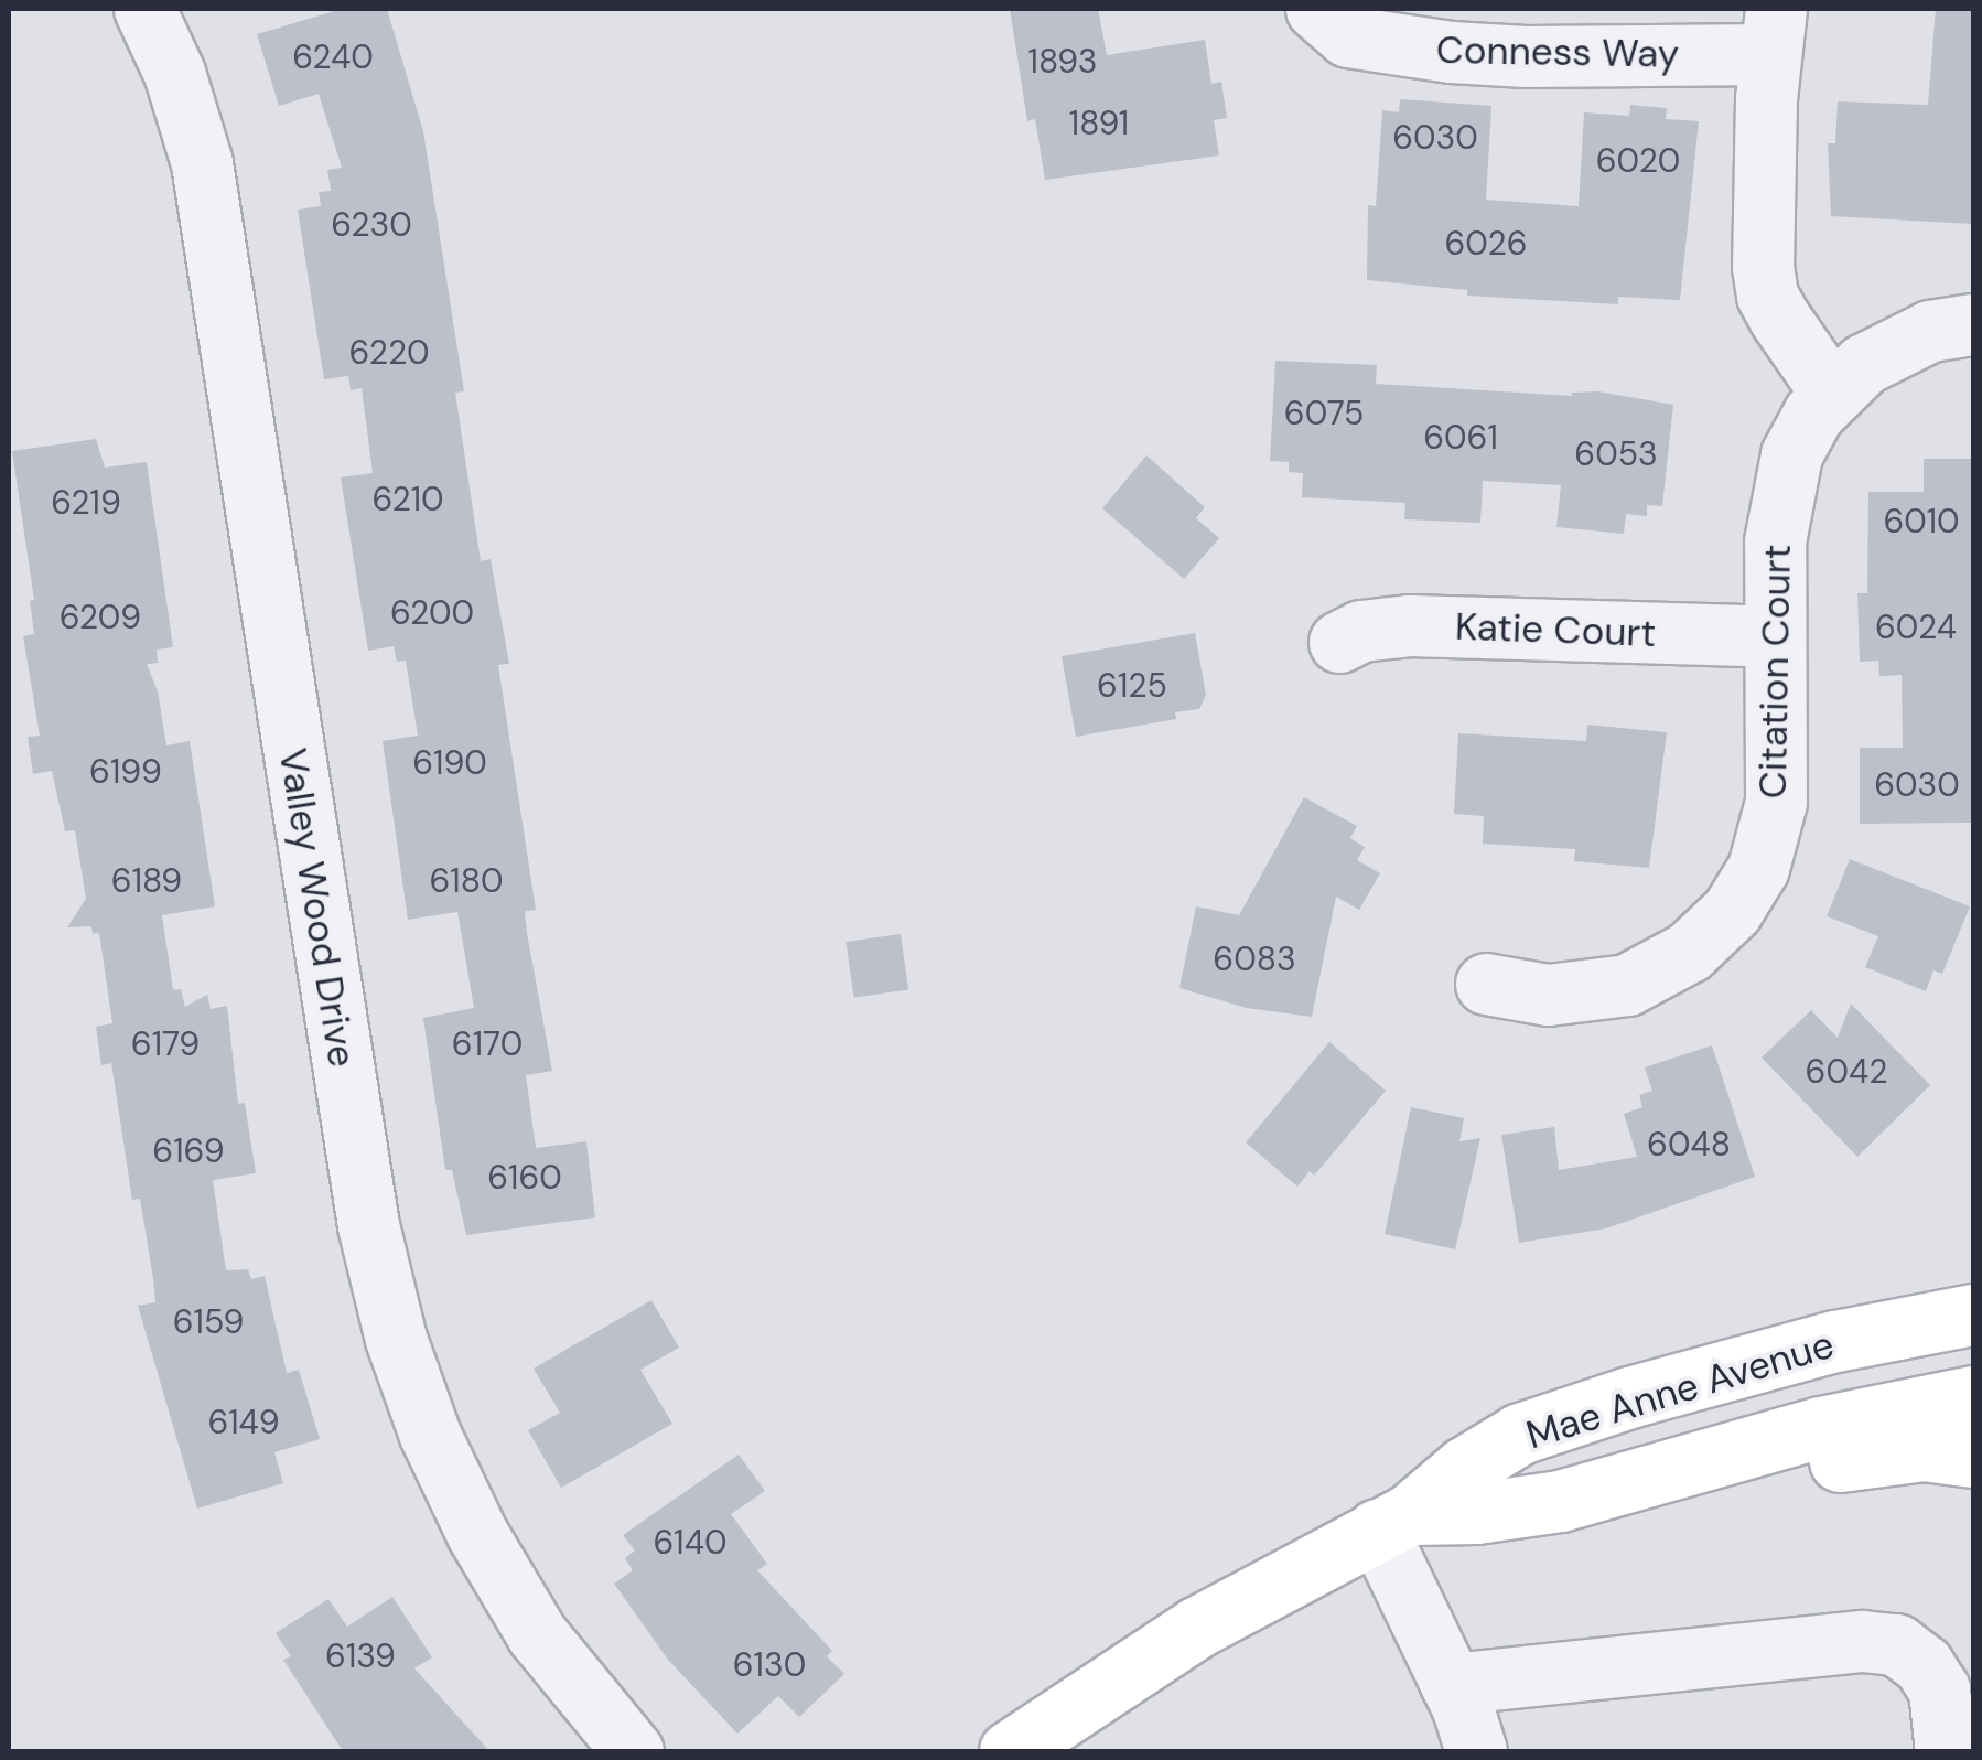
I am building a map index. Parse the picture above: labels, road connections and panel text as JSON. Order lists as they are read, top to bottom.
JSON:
{
  "streets": {
    "main road": ["Mae Anne Avenue"],
    "street": [
      "Conness Way",
      "Katie Court",
      "Citation Court",
      "Valley Wood Drive"
    ]
  },
  "crossings": [
    ["Katie Court", "Citation Court"]
  ],
  "house_numbers": [
    "6240",
    "1893",
    "1891",
    "6030",
    "6020",
    "6230",
    "6026",
    "6220",
    "6075",
    "6061",
    "6053",
    "6210",
    "6219",
    "6010",
    "6200",
    "6209",
    "6024",
    "6125",
    "6190",
    "6199",
    "6030",
    "6189",
    "6180",
    "6083",
    "6179",
    "6170",
    "6042",
    "6048",
    "6169",
    "6160",
    "6159",
    "6149",
    "6140",
    "6139",
    "6130"
  ]
}
